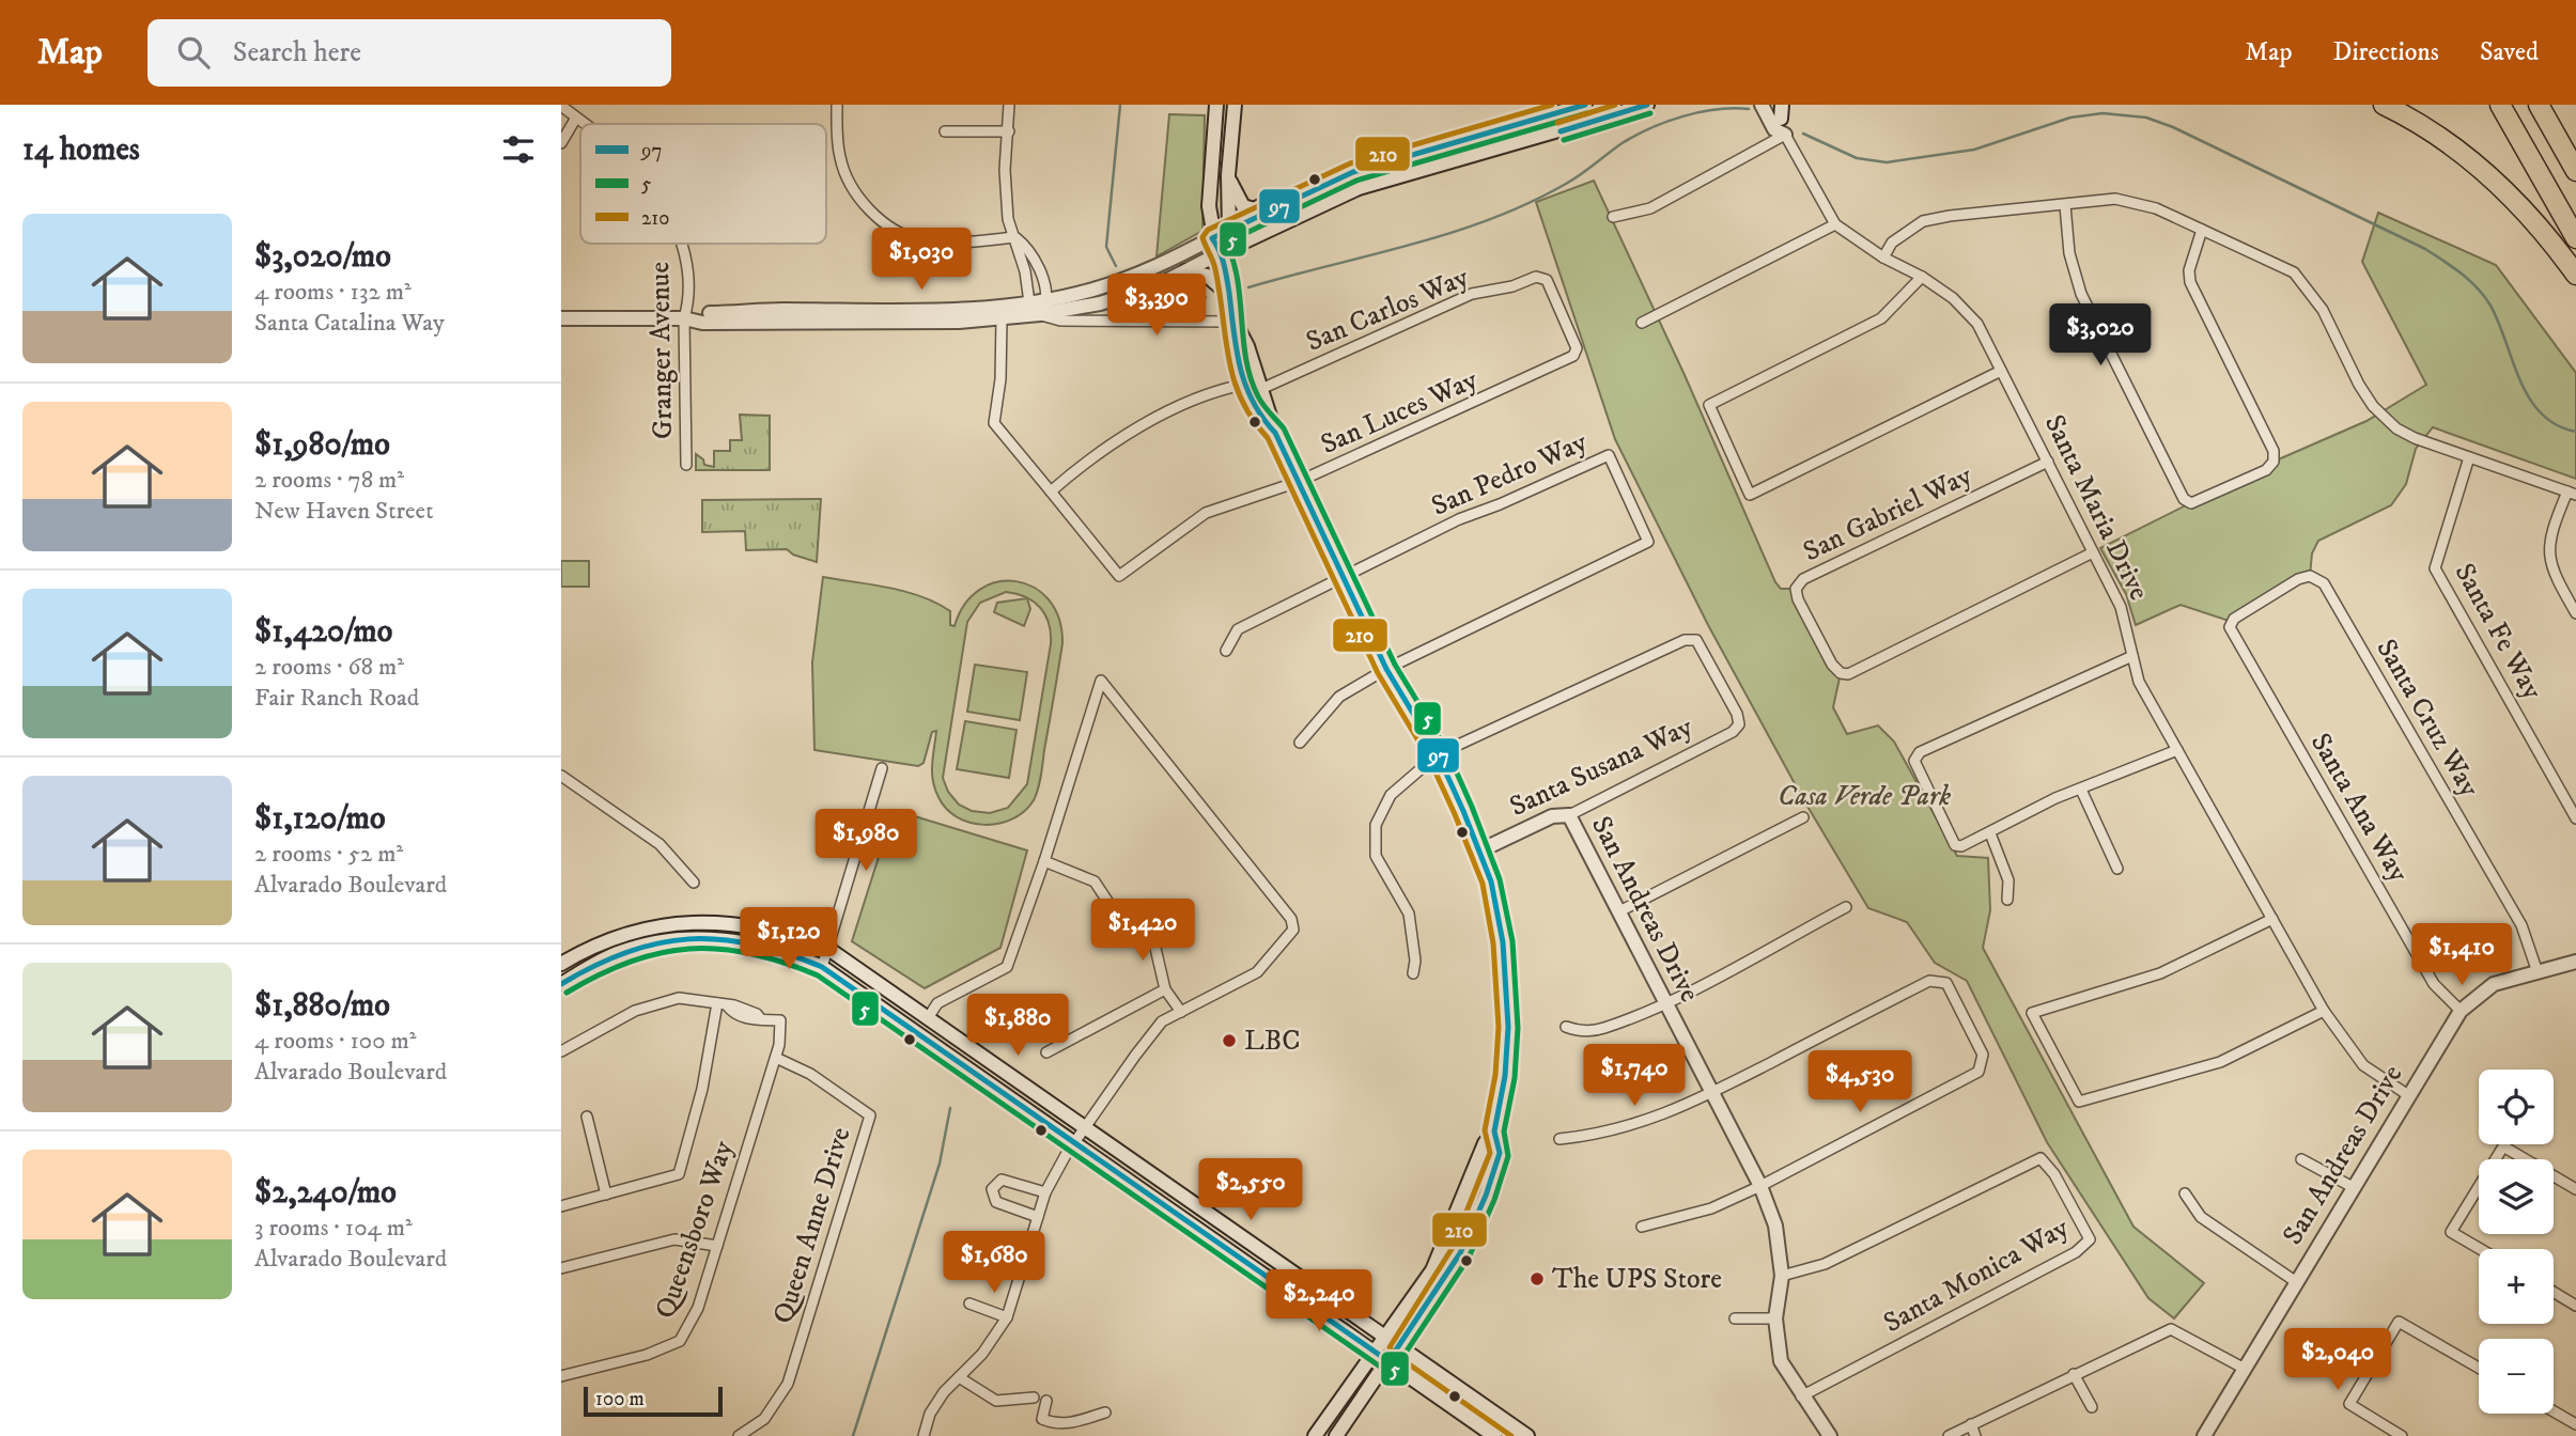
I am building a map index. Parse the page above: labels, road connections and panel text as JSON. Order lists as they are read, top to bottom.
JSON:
{
  "streets": {
    "main road": ["Santa Maria Drive", "Santa Susana Way", "San Andreas Drive"],
    "street": [
      "San Carlos Way",
      "Granger Avenue",
      "San Luces Way",
      "San Pedro Way",
      "San Gabriel Way",
      "Santa Fe Way",
      "Santa Cruz Way",
      "Santa Ana Way",
      "Queen Anne Drive",
      "Queensboro Way",
      "Santa Monica Way"
    ]
  },
  "crossings": [
    ["San Carlos Way", "San Luces Way"],
    ["Santa Maria Drive", "San Gabriel Way"],
    ["Santa Maria Drive", "San Andreas Drive"],
    ["Santa Cruz Way", "Santa Ana Way"],
    ["Santa Cruz Way", "San Andreas Drive"],
    ["Santa Susana Way", "San Andreas Drive"],
    ["Santa Ana Way", "San Andreas Drive"],
    ["San Andreas Drive", "Santa Monica Way"],
    ["Queen Anne Drive", "Queensboro Way"]
  ],
  "parks": ["Casa Verde Park"],
  "places": ["LBC", "The UPS Store"],
  "lines": ["transit line 97", "transit line 210", "transit line 5"],
  "legend": ["97", "5", "210"],
  "scale_bar": "100 m",
  "page": {
    "header": "Map",
    "search": "Search here",
    "nav": ["Map", "Directions", "Saved"],
    "heading": "14 homes",
    "list": [
      {
        "name": "$3,020/mo",
        "note": "4 rooms · 132 m² · Santa Catalina Way"
      },
      {
        "name": "$1,980/mo",
        "note": "2 rooms · 78 m² · New Haven Street"
      },
      {
        "name": "$1,420/mo",
        "note": "2 rooms · 68 m² · Fair Ranch Road"
      },
      {
        "name": "$1,120/mo",
        "note": "2 rooms · 52 m² · Alvarado Boulevard"
      },
      {
        "name": "$1,880/mo",
        "note": "4 rooms · 100 m² · Alvarado Boulevard"
      },
      {
        "name": "$2,240/mo",
        "note": "3 rooms · 104 m² · Alvarado Boulevard"
      }
    ],
    "price": [
      "$1,030",
      "$3,390",
      "$3,020",
      "$1,980",
      "$1,420",
      "$1,120",
      "$1,410",
      "$1,880",
      "$1,740",
      "$4,530",
      "$2,550",
      "$1,680",
      "$2,240",
      "$2,040"
    ],
    "map_buttons": ["+", "−"],
    "scale": "100 m"
  }
}
